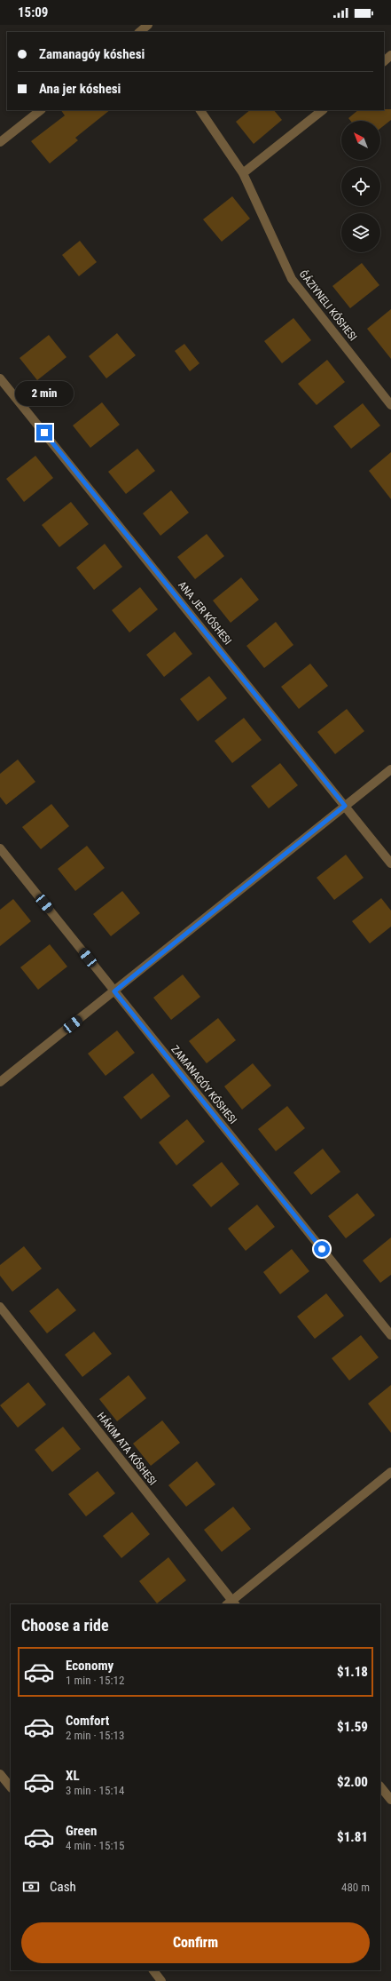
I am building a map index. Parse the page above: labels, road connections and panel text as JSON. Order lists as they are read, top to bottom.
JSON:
{
  "streets": {
    "street": [
      "ǴÁZIYNELI KÓSHESI",
      "ANA JER KÓSHESI",
      "ZAMANAGÓY KÓSHESI",
      "HÁKIM ATA KÓSHESI"
    ]
  },
  "north": "top left",
  "page": {
    "status": "15:09",
    "banner": ["Zamanagóy kóshesi", "Ana jer kóshesi"],
    "bubble": "2 min",
    "heading": "Choose a ride",
    "list": [
      {
        "name": "Economy",
        "note": "1 min · 15:12",
        "value": "$1.18"
      },
      {
        "name": "Comfort",
        "note": "2 min · 15:13",
        "value": "$1.59"
      },
      {
        "name": "XL",
        "note": "3 min · 15:14",
        "value": "$2.00"
      },
      {
        "name": "Green",
        "note": "4 min · 15:15",
        "value": "$1.81"
      }
    ],
    "pay": ["Cash", "480 m"],
    "buttons": "Confirm"
  }
}
